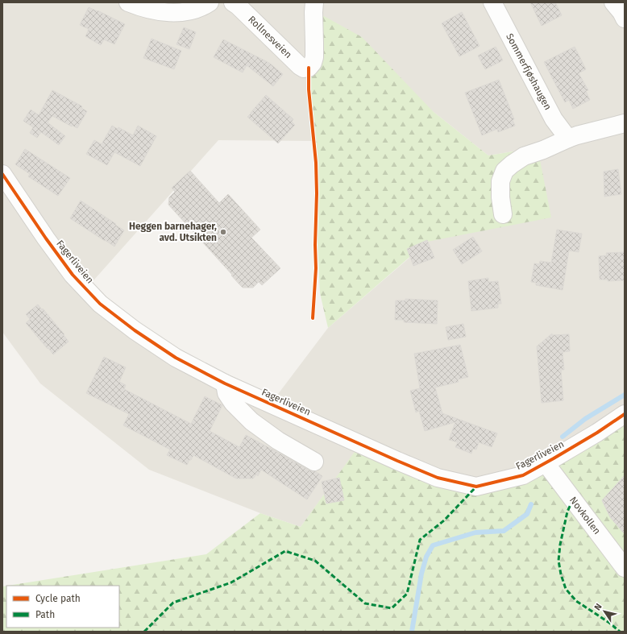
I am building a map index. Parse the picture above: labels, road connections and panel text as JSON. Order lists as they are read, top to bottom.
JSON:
{
  "streets": {
    "street": [
      "Rollnesveien",
      "Sommerfjøshaugen",
      "Fagerliveien",
      "Novkollen"
    ]
  },
  "crossings": [
    ["Fagerliveien", "Novkollen"]
  ],
  "places": ["Heggen barnehager, avd. Utsikten"],
  "legend": ["Cycle path", "Path"],
  "north": "top left"
}
